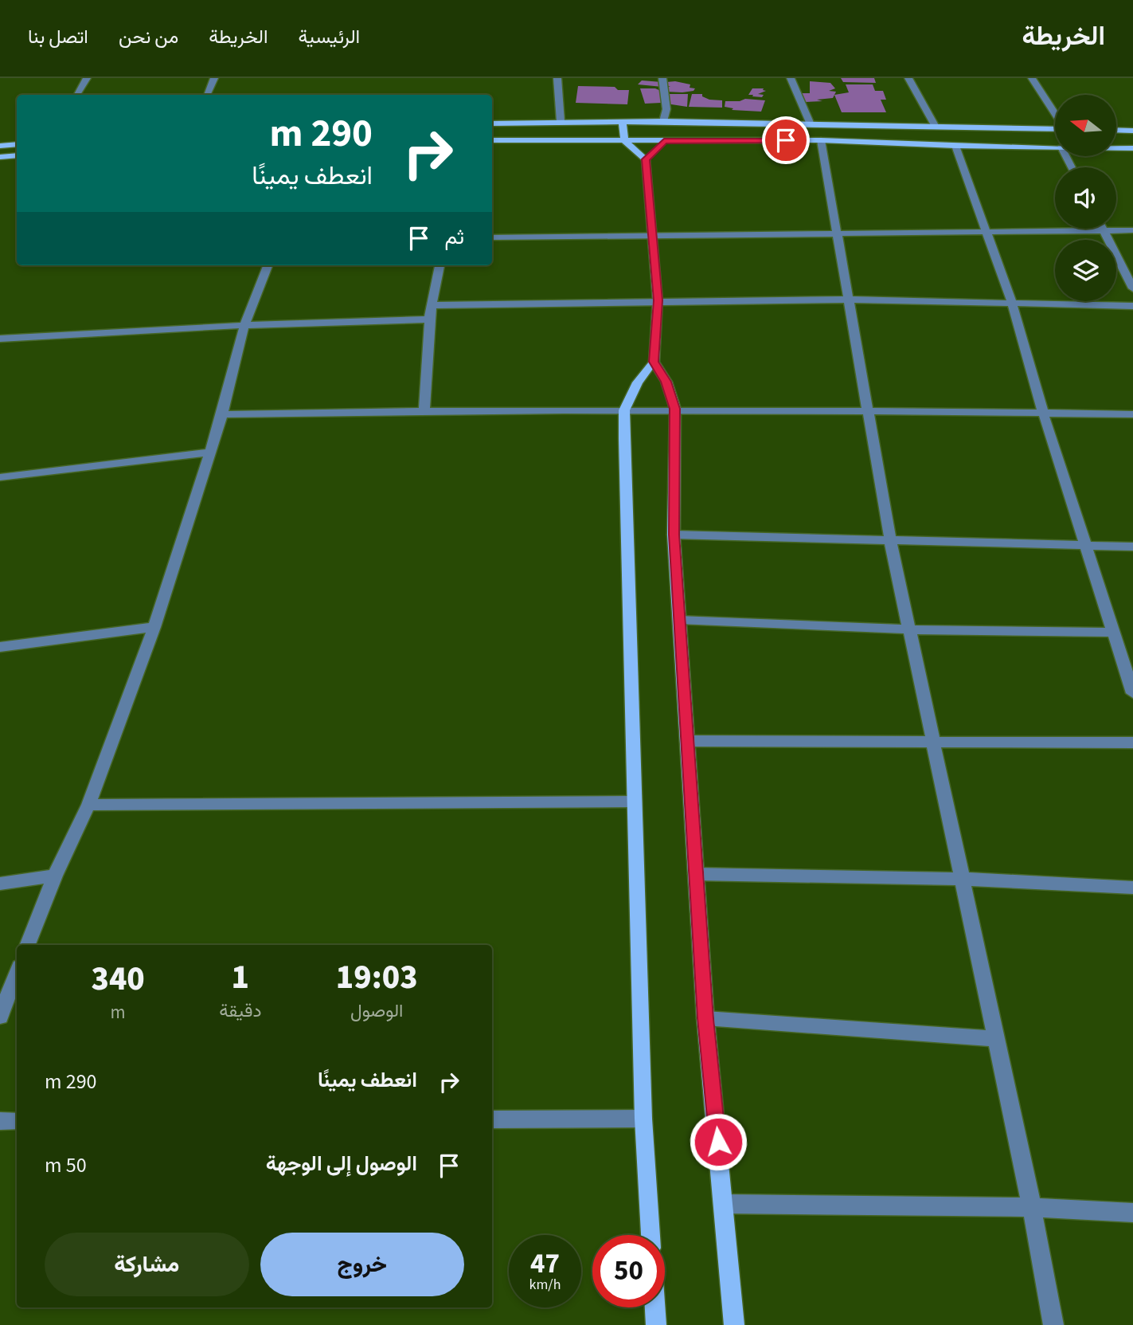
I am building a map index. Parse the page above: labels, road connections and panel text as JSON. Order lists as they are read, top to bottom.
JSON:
{
  "north": "left",
  "page": {
    "header": "الخريطة",
    "nav": [
      "الرئيسية",
      "الخريطة",
      "من نحن",
      "اتصل بنا"
    ],
    "turn": ["290 m", "انعطف يمينًا"],
    "then": "ثم",
    "eta": [
      "19:03",
      "الوصول",
      "1",
      "دقيقة",
      "340",
      "m"
    ],
    "list": [
      {
        "name": "انعطف يمينًا",
        "value": "290 m"
      },
      {
        "name": "الوصول إلى الوجهة",
        "value": "50 m"
      }
    ],
    "buttons": ["خروج", "مشاركة"],
    "speed": "47 km/h",
    "limit": "50"
  }
}
